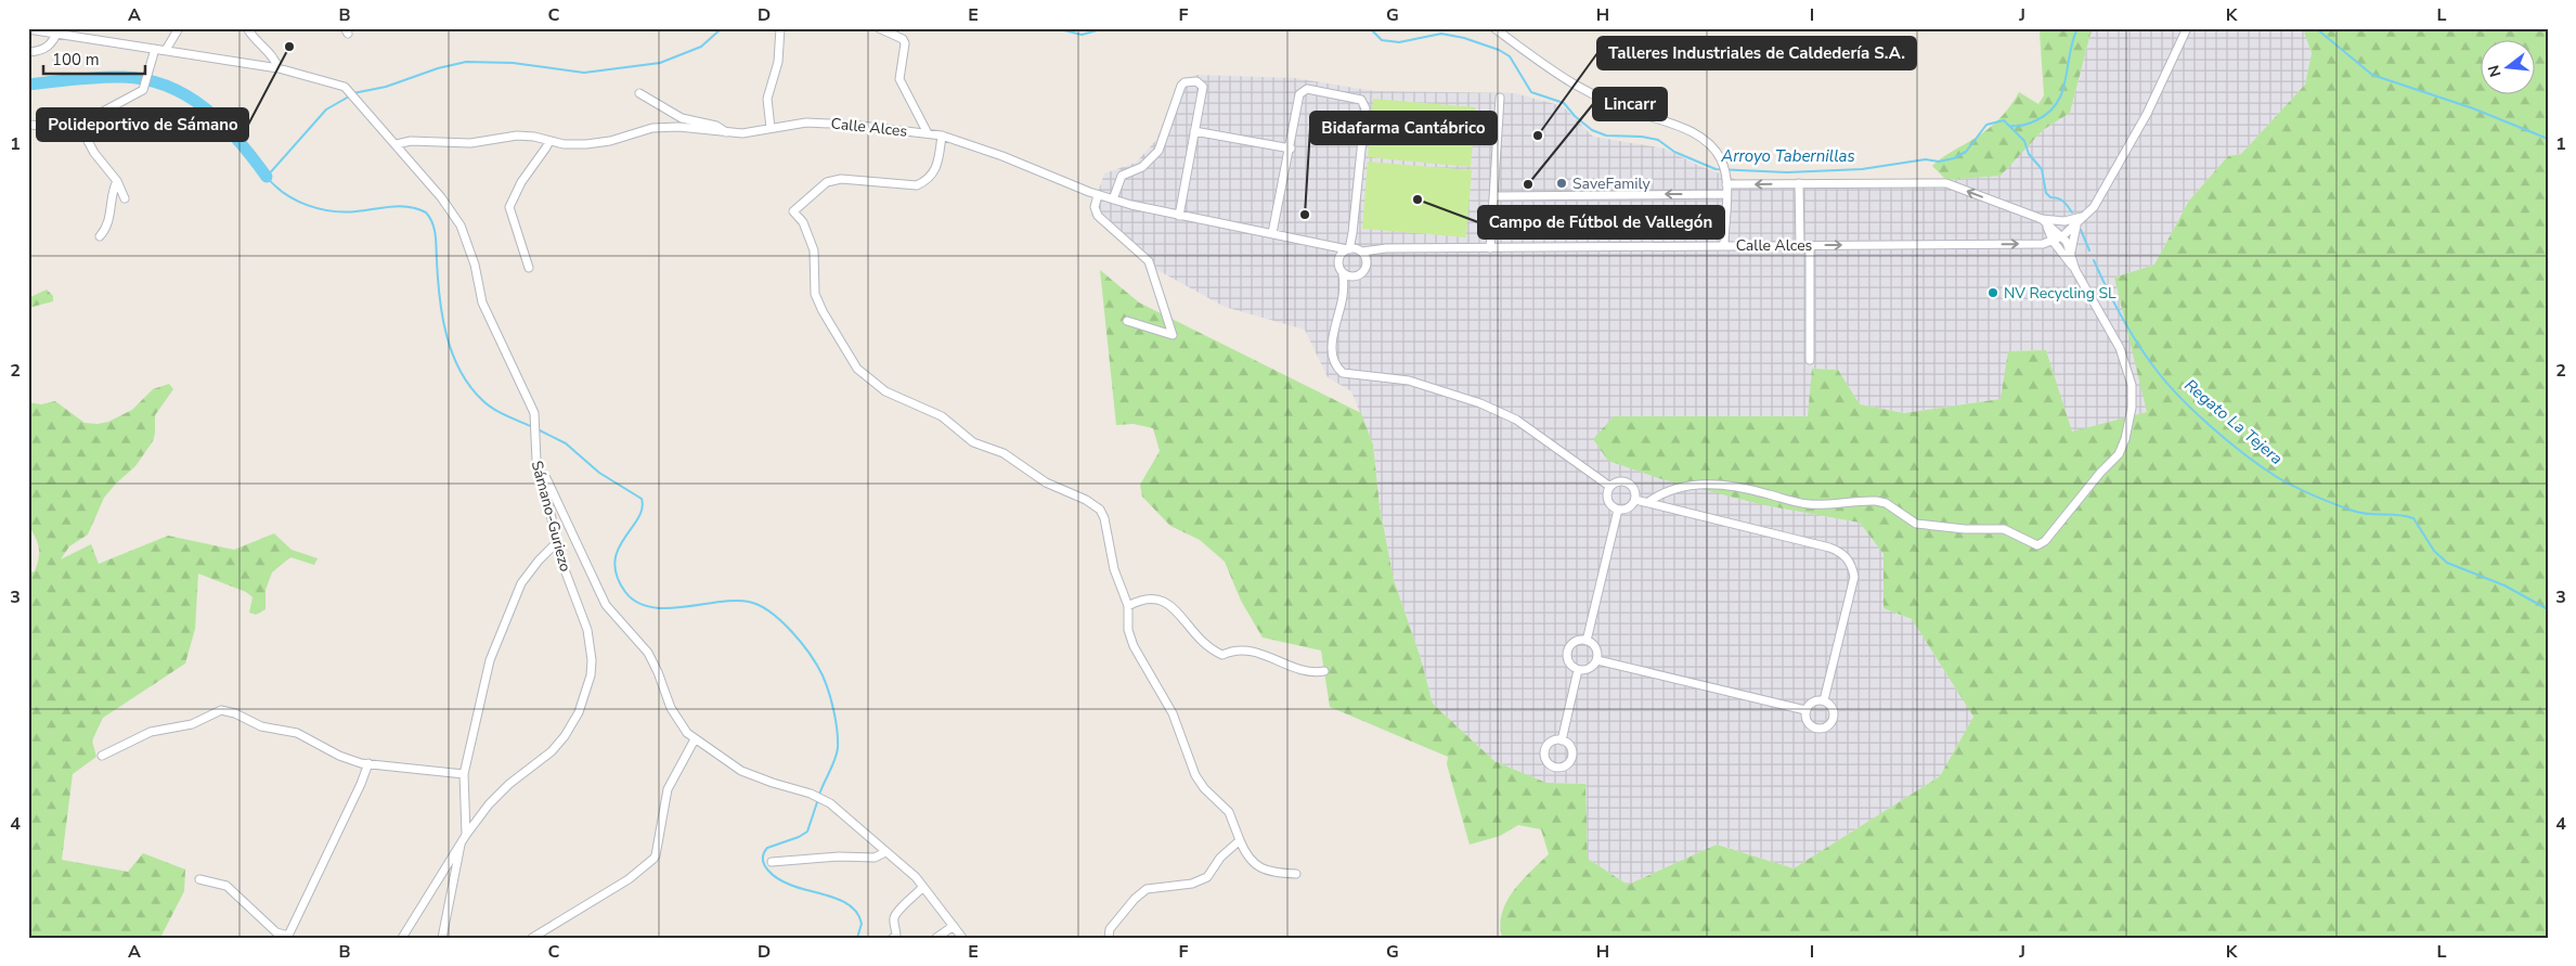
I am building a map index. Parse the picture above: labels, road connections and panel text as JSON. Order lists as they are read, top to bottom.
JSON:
{
  "streets": {
    "street": ["Calle Alces", "Sámano-Guriezo"]
  },
  "crossings": [
    ["Calle Alces", "Sámano-Guriezo"]
  ],
  "water": ["Arroyo Tabernillas", "Regato La Tejera"],
  "places": [
    "Polideportivo de Sámano",
    "Talleres Industriales de Caldedería S.A.",
    "SaveFamily",
    "Lincarr",
    "Campo de Fútbol de Vallegón",
    "Bidafarma Cantábrico",
    "NV Recycling SL"
  ],
  "scale_bar": "100 m",
  "north": "left",
  "grid": {
    "columns": [
      "A",
      "B",
      "C",
      "D",
      "E",
      "F",
      "G",
      "H",
      "I",
      "J",
      "K",
      "L"
    ],
    "rows": [
      "1",
      "2",
      "3",
      "4"
    ]
  }
}
